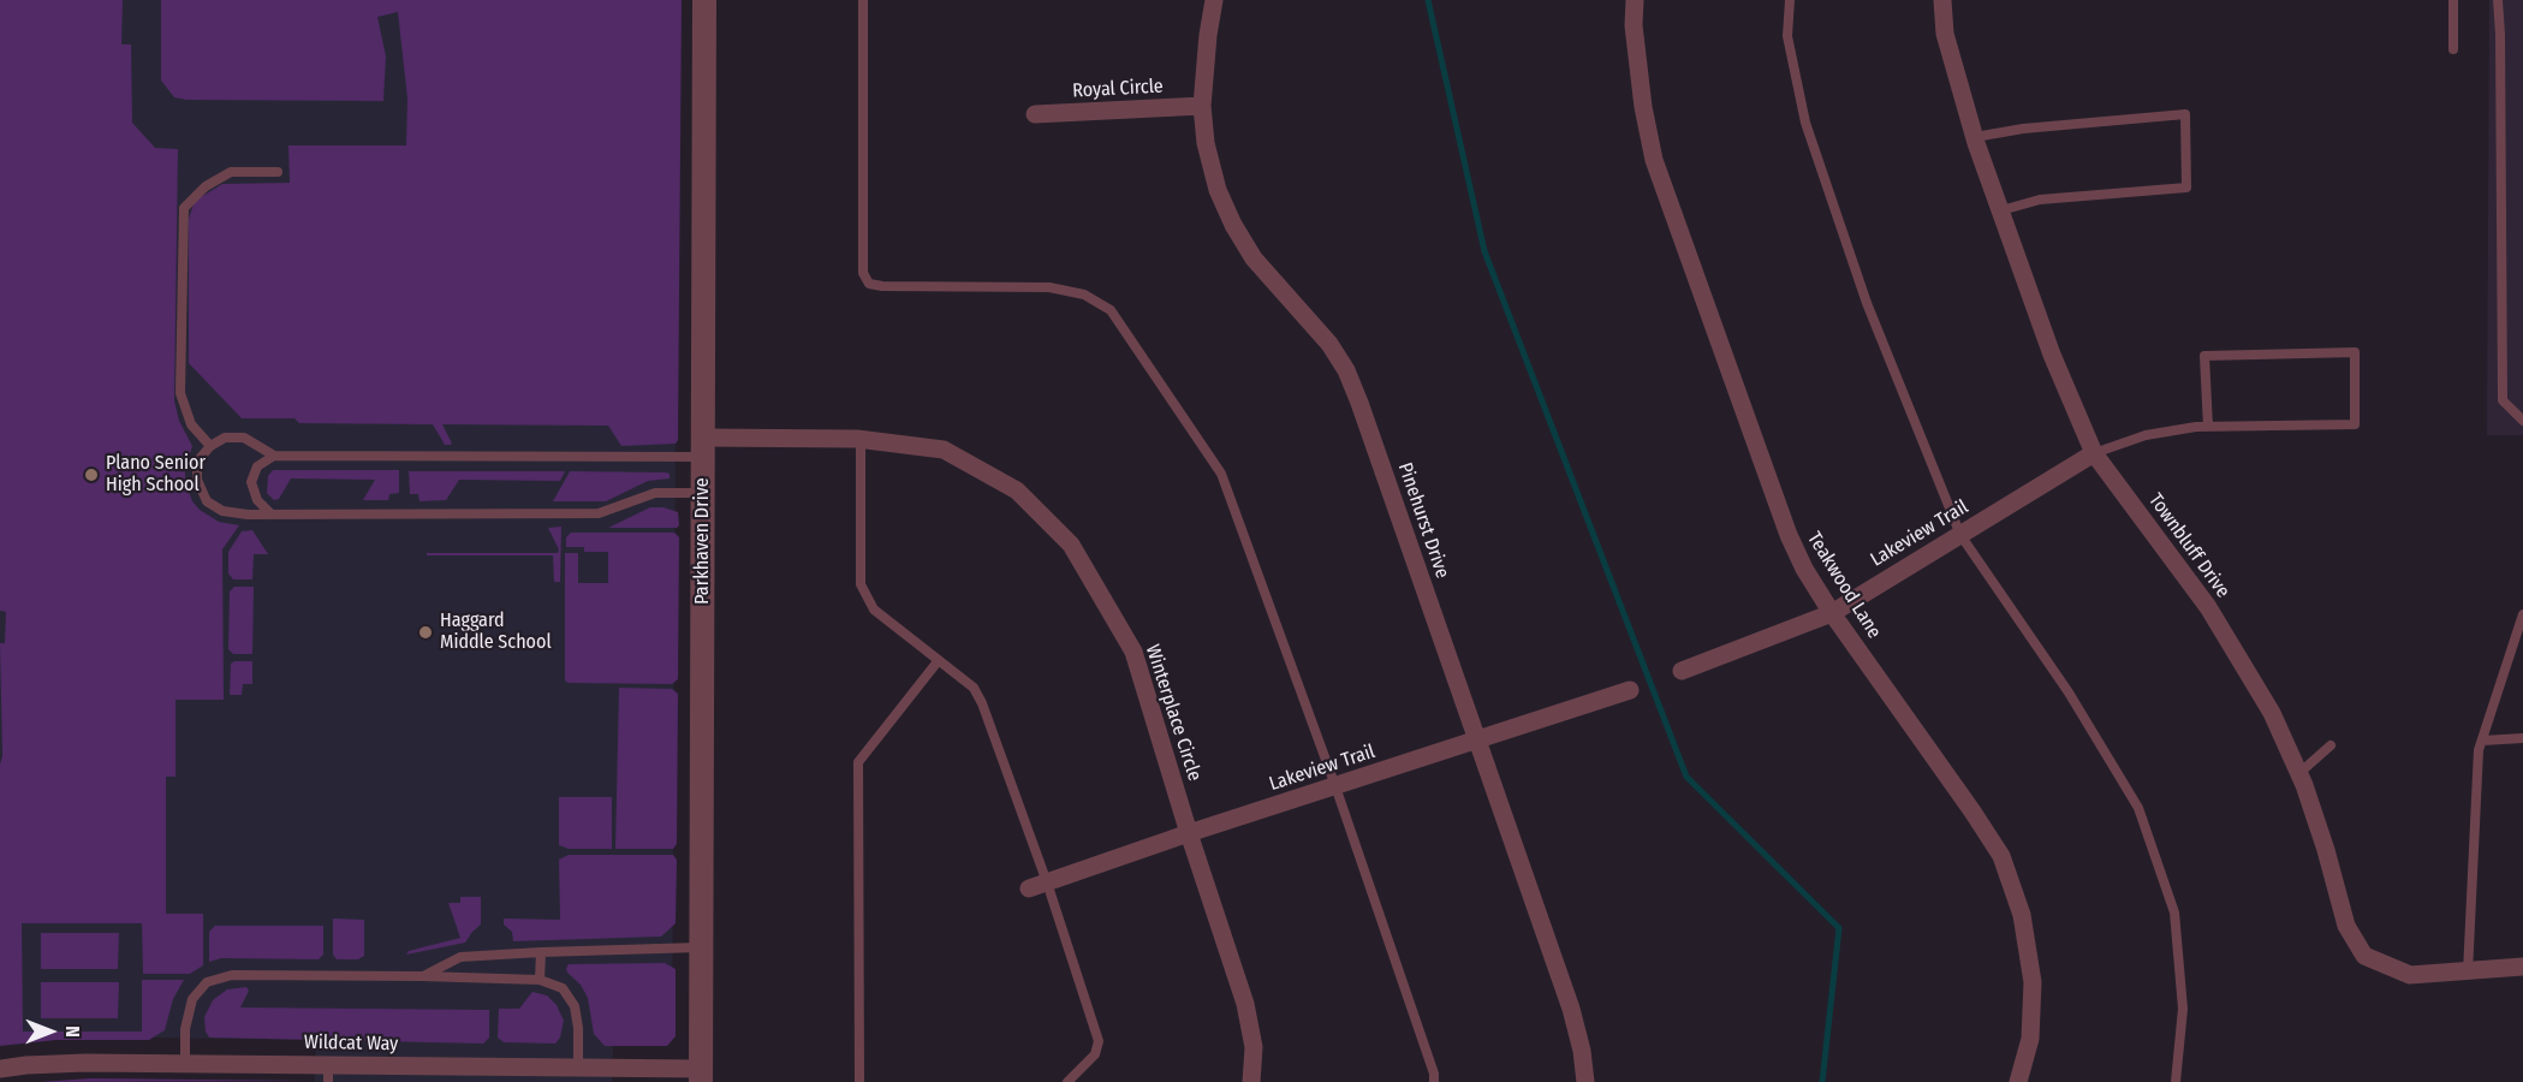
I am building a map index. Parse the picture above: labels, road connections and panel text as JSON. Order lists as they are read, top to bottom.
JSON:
{
  "streets": {
    "street": [
      "Royal Circle",
      "Pinehurst Drive",
      "Lakeview Trail",
      "Parkhaven Drive",
      "Townbluff Drive",
      "Teakwood Lane",
      "Winterplace Circle",
      "Wildcat Way"
    ]
  },
  "crossings": [
    ["Royal Circle", "Pinehurst Drive"],
    ["Pinehurst Drive", "Lakeview Trail"],
    ["Lakeview Trail", "Townbluff Drive"],
    ["Lakeview Trail", "Teakwood Lane"],
    ["Lakeview Trail", "Winterplace Circle"],
    ["Parkhaven Drive", "Winterplace Circle"],
    ["Parkhaven Drive", "Wildcat Way"]
  ],
  "places": ["Plano Senior High School", "Haggard Middle School"],
  "north": "right"
}
